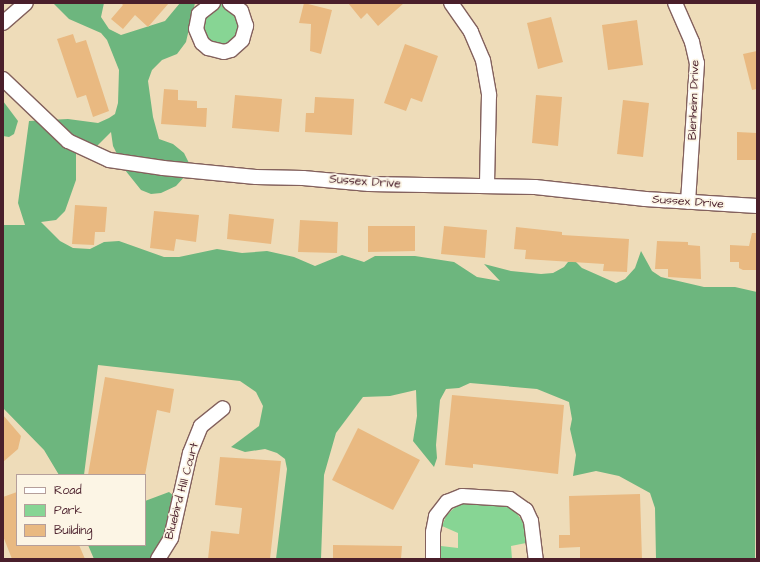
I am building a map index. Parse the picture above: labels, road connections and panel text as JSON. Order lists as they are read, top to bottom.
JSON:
{
  "streets": {
    "street": ["Blenheim Drive", "Sussex Drive", "Bluebird Hill Court"]
  },
  "crossings": [
    ["Blenheim Drive", "Sussex Drive"]
  ],
  "legend": ["Road", "Park", "Building"]
}
